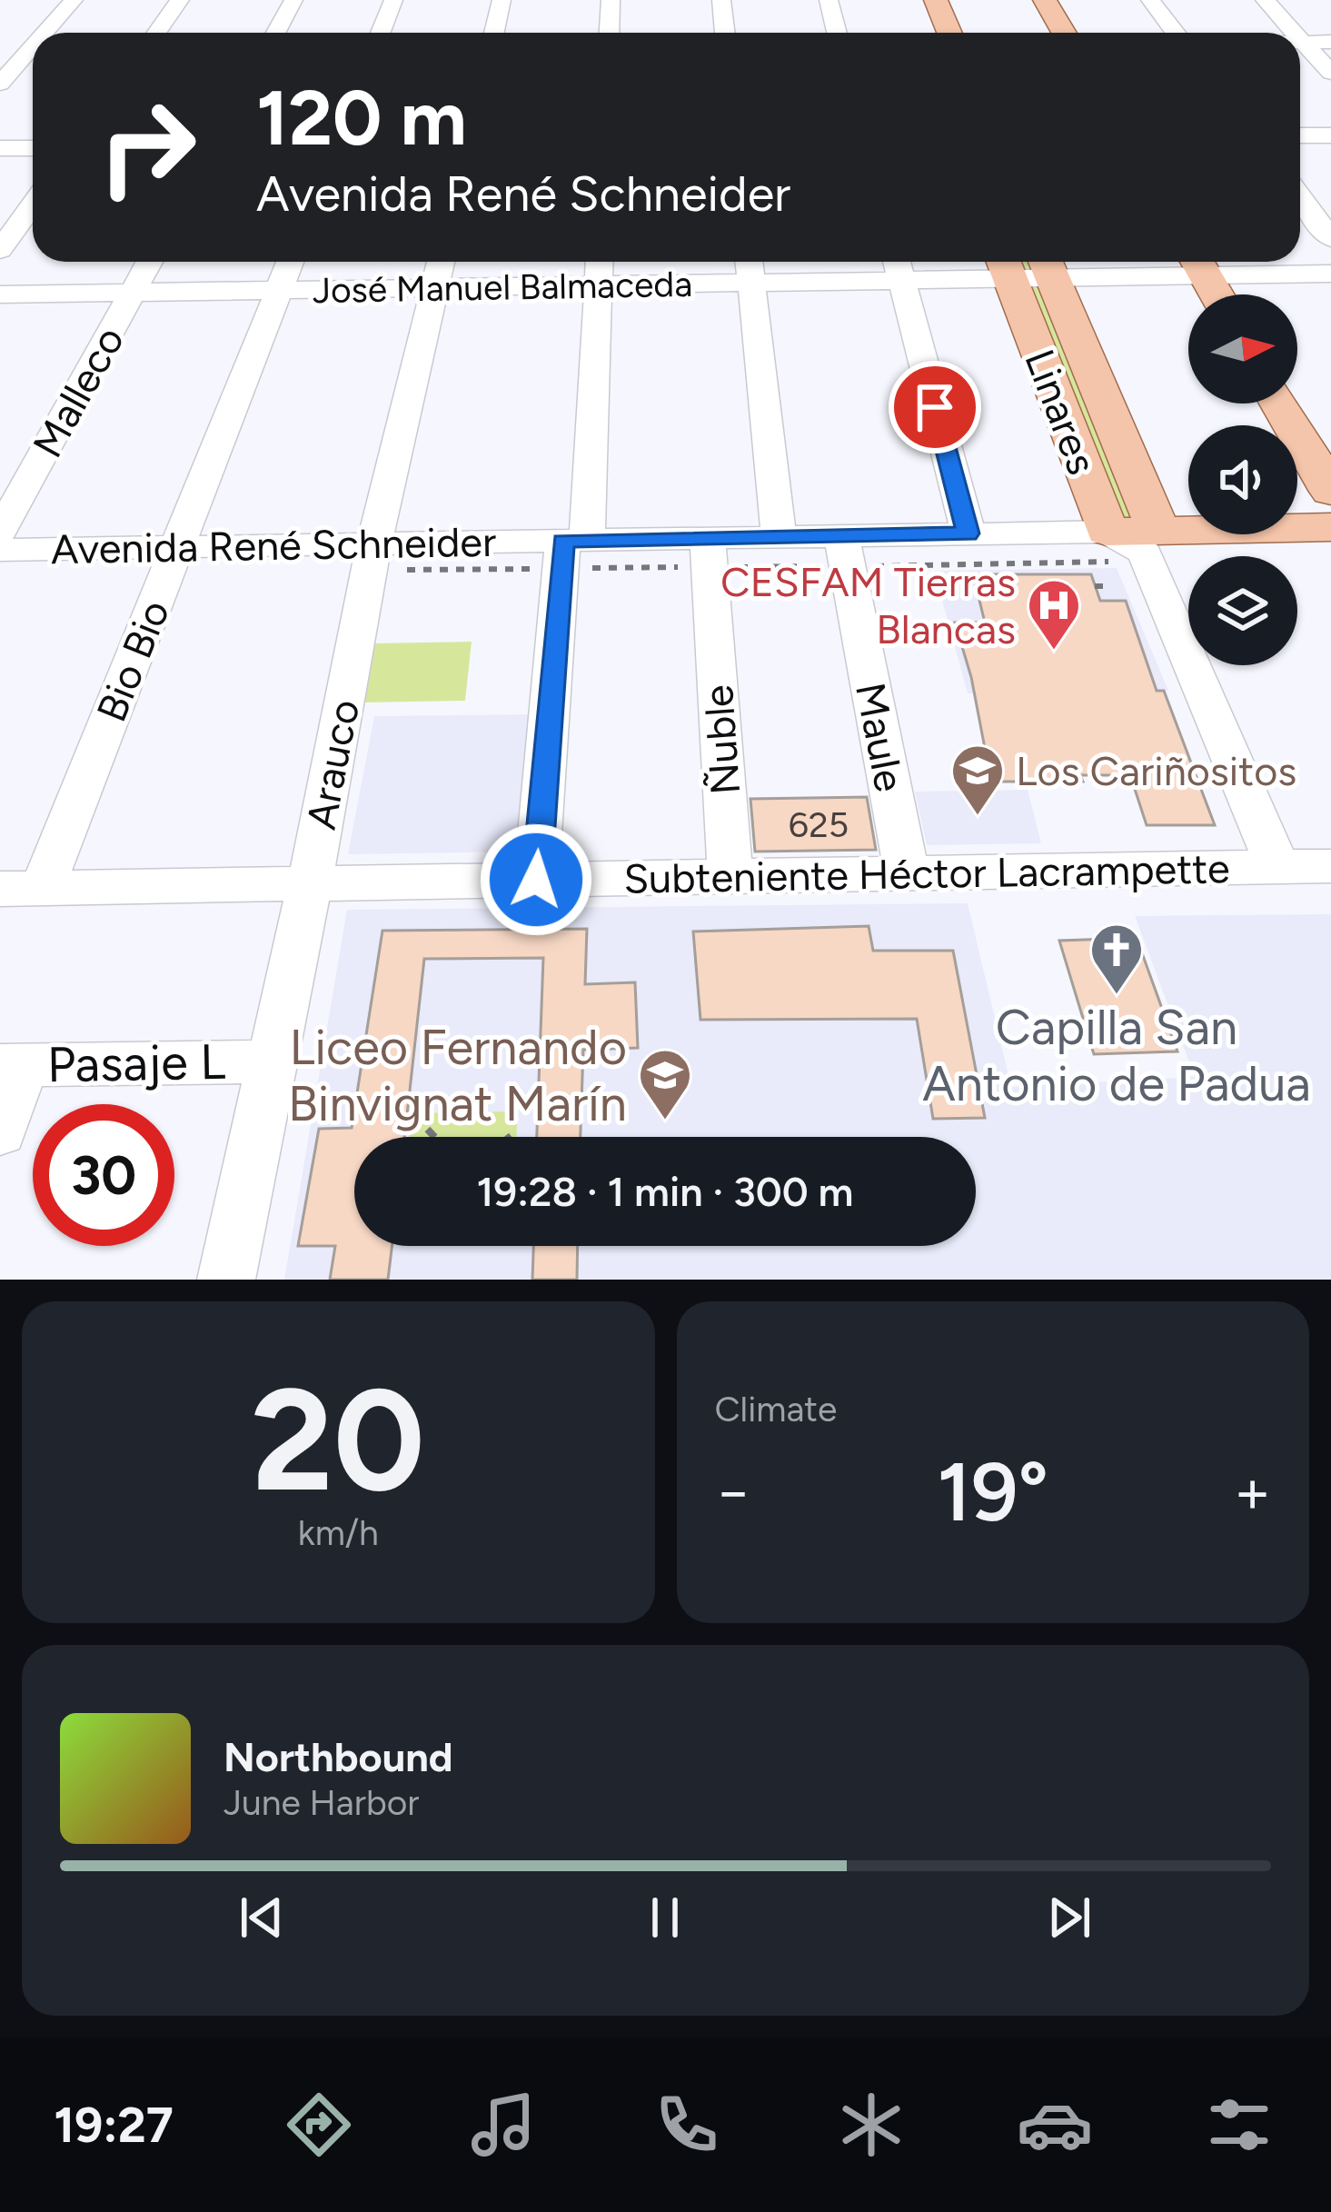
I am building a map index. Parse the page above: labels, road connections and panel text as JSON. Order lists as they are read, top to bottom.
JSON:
{
  "streets": {
    "main road": ["Linares", "Avenida René Schneider"],
    "street": [
      "José Manuel Balmaceda",
      "Malleco",
      "Bio Bio",
      "Maule",
      "Ñuble",
      "Arauco",
      "Subteniente Héctor Lacrampette",
      "Pasaje L"
    ]
  },
  "crossings": [
    ["José Manuel Balmaceda", "Malleco"],
    ["José Manuel Balmaceda", "Linares"],
    ["José Manuel Balmaceda", "Bio Bio"],
    ["José Manuel Balmaceda", "Arauco"],
    ["Linares", "Avenida René Schneider"],
    ["Linares", "Subteniente Héctor Lacrampette"],
    ["Avenida René Schneider", "Bio Bio"],
    ["Avenida René Schneider", "Maule"],
    ["Avenida René Schneider", "Ñuble"],
    ["Avenida René Schneider", "Arauco"],
    ["Bio Bio", "Subteniente Héctor Lacrampette"],
    ["Maule", "Subteniente Héctor Lacrampette"],
    ["Ñuble", "Subteniente Héctor Lacrampette"],
    ["Arauco", "Subteniente Héctor Lacrampette"],
    ["Arauco", "Pasaje L"]
  ],
  "places": {
    "hospital": ["CESFAM Tierras Blancas"],
    "school or university": ["Los Cariñositos", "Liceo Fernando Binvignat Marín"],
    "church": ["Capilla San Antonio de Padua"]
  },
  "house_numbers": ["625"],
  "north": "right",
  "page": {
    "turn": ["120 m", "Avenida René Schneider"],
    "limit": "30",
    "trip": "19:28 · 1 min · 300 m",
    "tile": [
      ["20", "km/h"],
      "Climate"
    ],
    "heat": ["−", "19°", "+"],
    "song": ["Northbound", "June Harbor"],
    "tabs": "19:27"
  }
}
